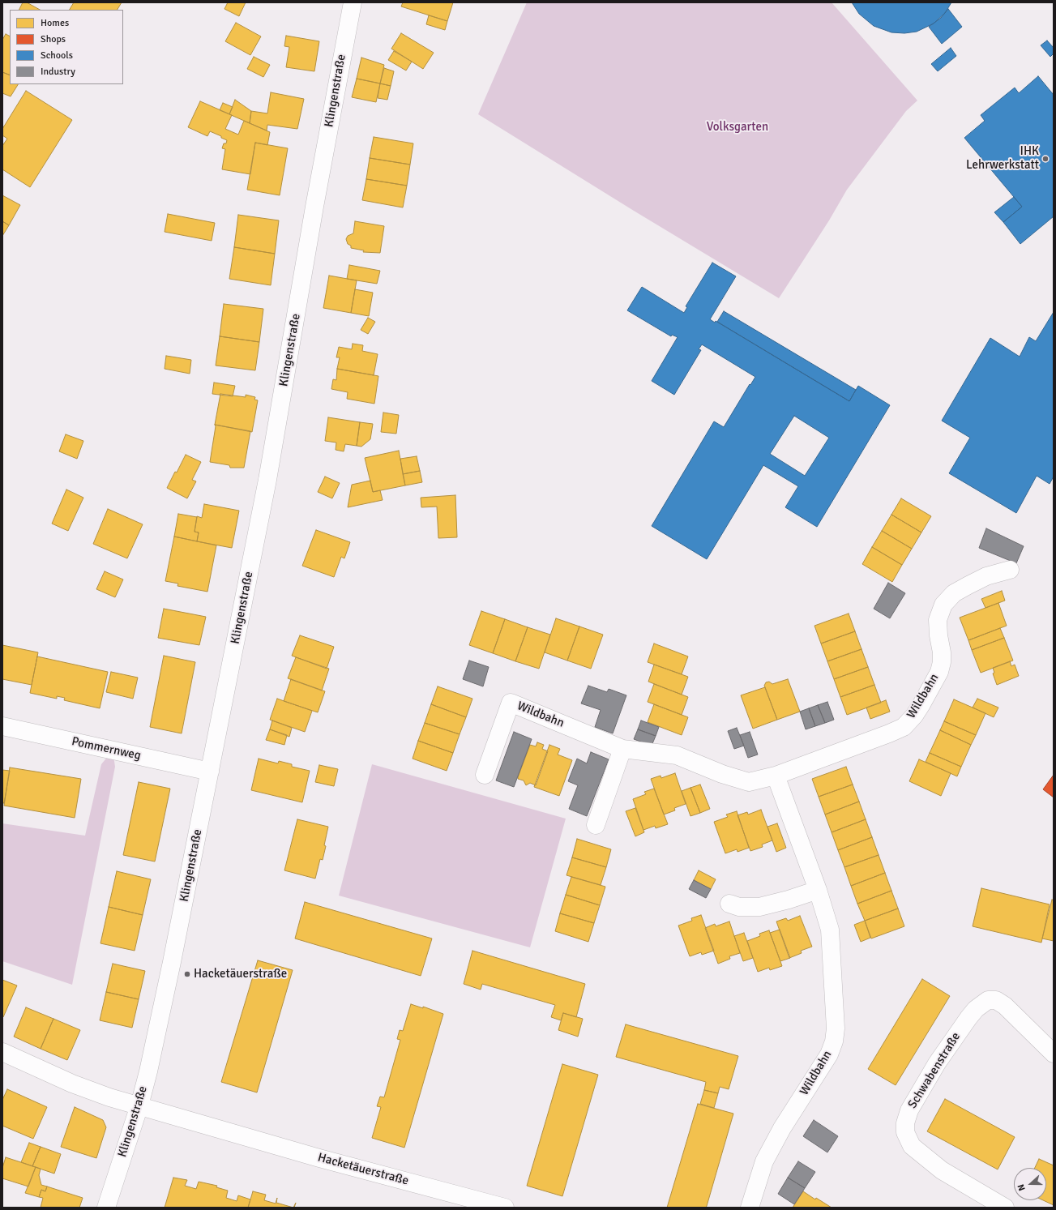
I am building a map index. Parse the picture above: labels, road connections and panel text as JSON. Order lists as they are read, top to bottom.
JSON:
{
  "streets": {
    "street": [
      "Klingenstraße",
      "Wildbahn",
      "Pommernweg",
      "Schwabenstraße",
      "Hacketäuerstraße"
    ]
  },
  "crossings": [
    ["Klingenstraße", "Pommernweg"],
    ["Klingenstraße", "Hacketäuerstraße"]
  ],
  "parks": ["Volksgarten"],
  "places": ["IHK Lehrwerkstatt", "Hacketäuerstraße"],
  "legend": [
    "Homes",
    "Shops",
    "Schools",
    "Industry"
  ],
  "north": "left"
}
